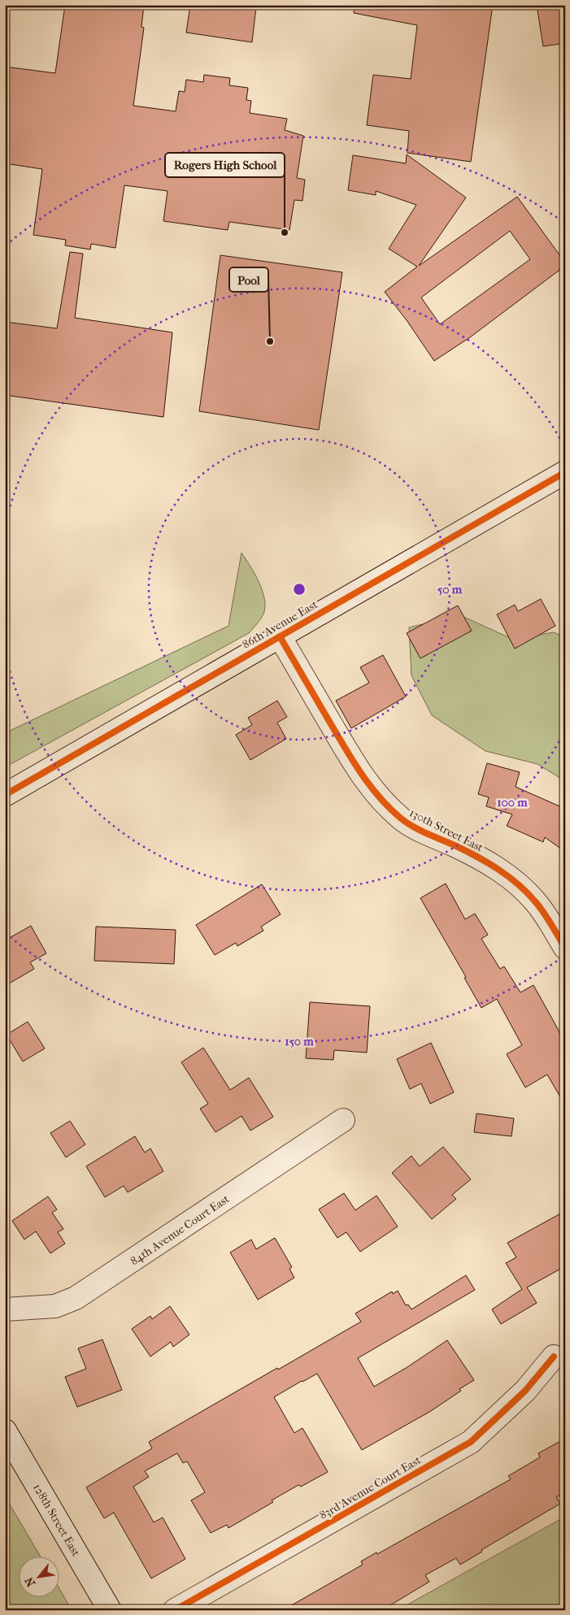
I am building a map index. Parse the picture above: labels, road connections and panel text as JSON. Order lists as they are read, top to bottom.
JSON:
{
  "streets": {
    "street": [
      "86th Avenue East",
      "130th Street East",
      "84th Avenue Court East",
      "83rd Avenue Court East",
      "128th Street East"
    ]
  },
  "crossings": [
    ["86th Avenue East", "130th Street East"]
  ],
  "places": ["Rogers High School", "Pool"],
  "north": "bottom left",
  "rings": ["50 m", "100 m", "150 m"]
}
